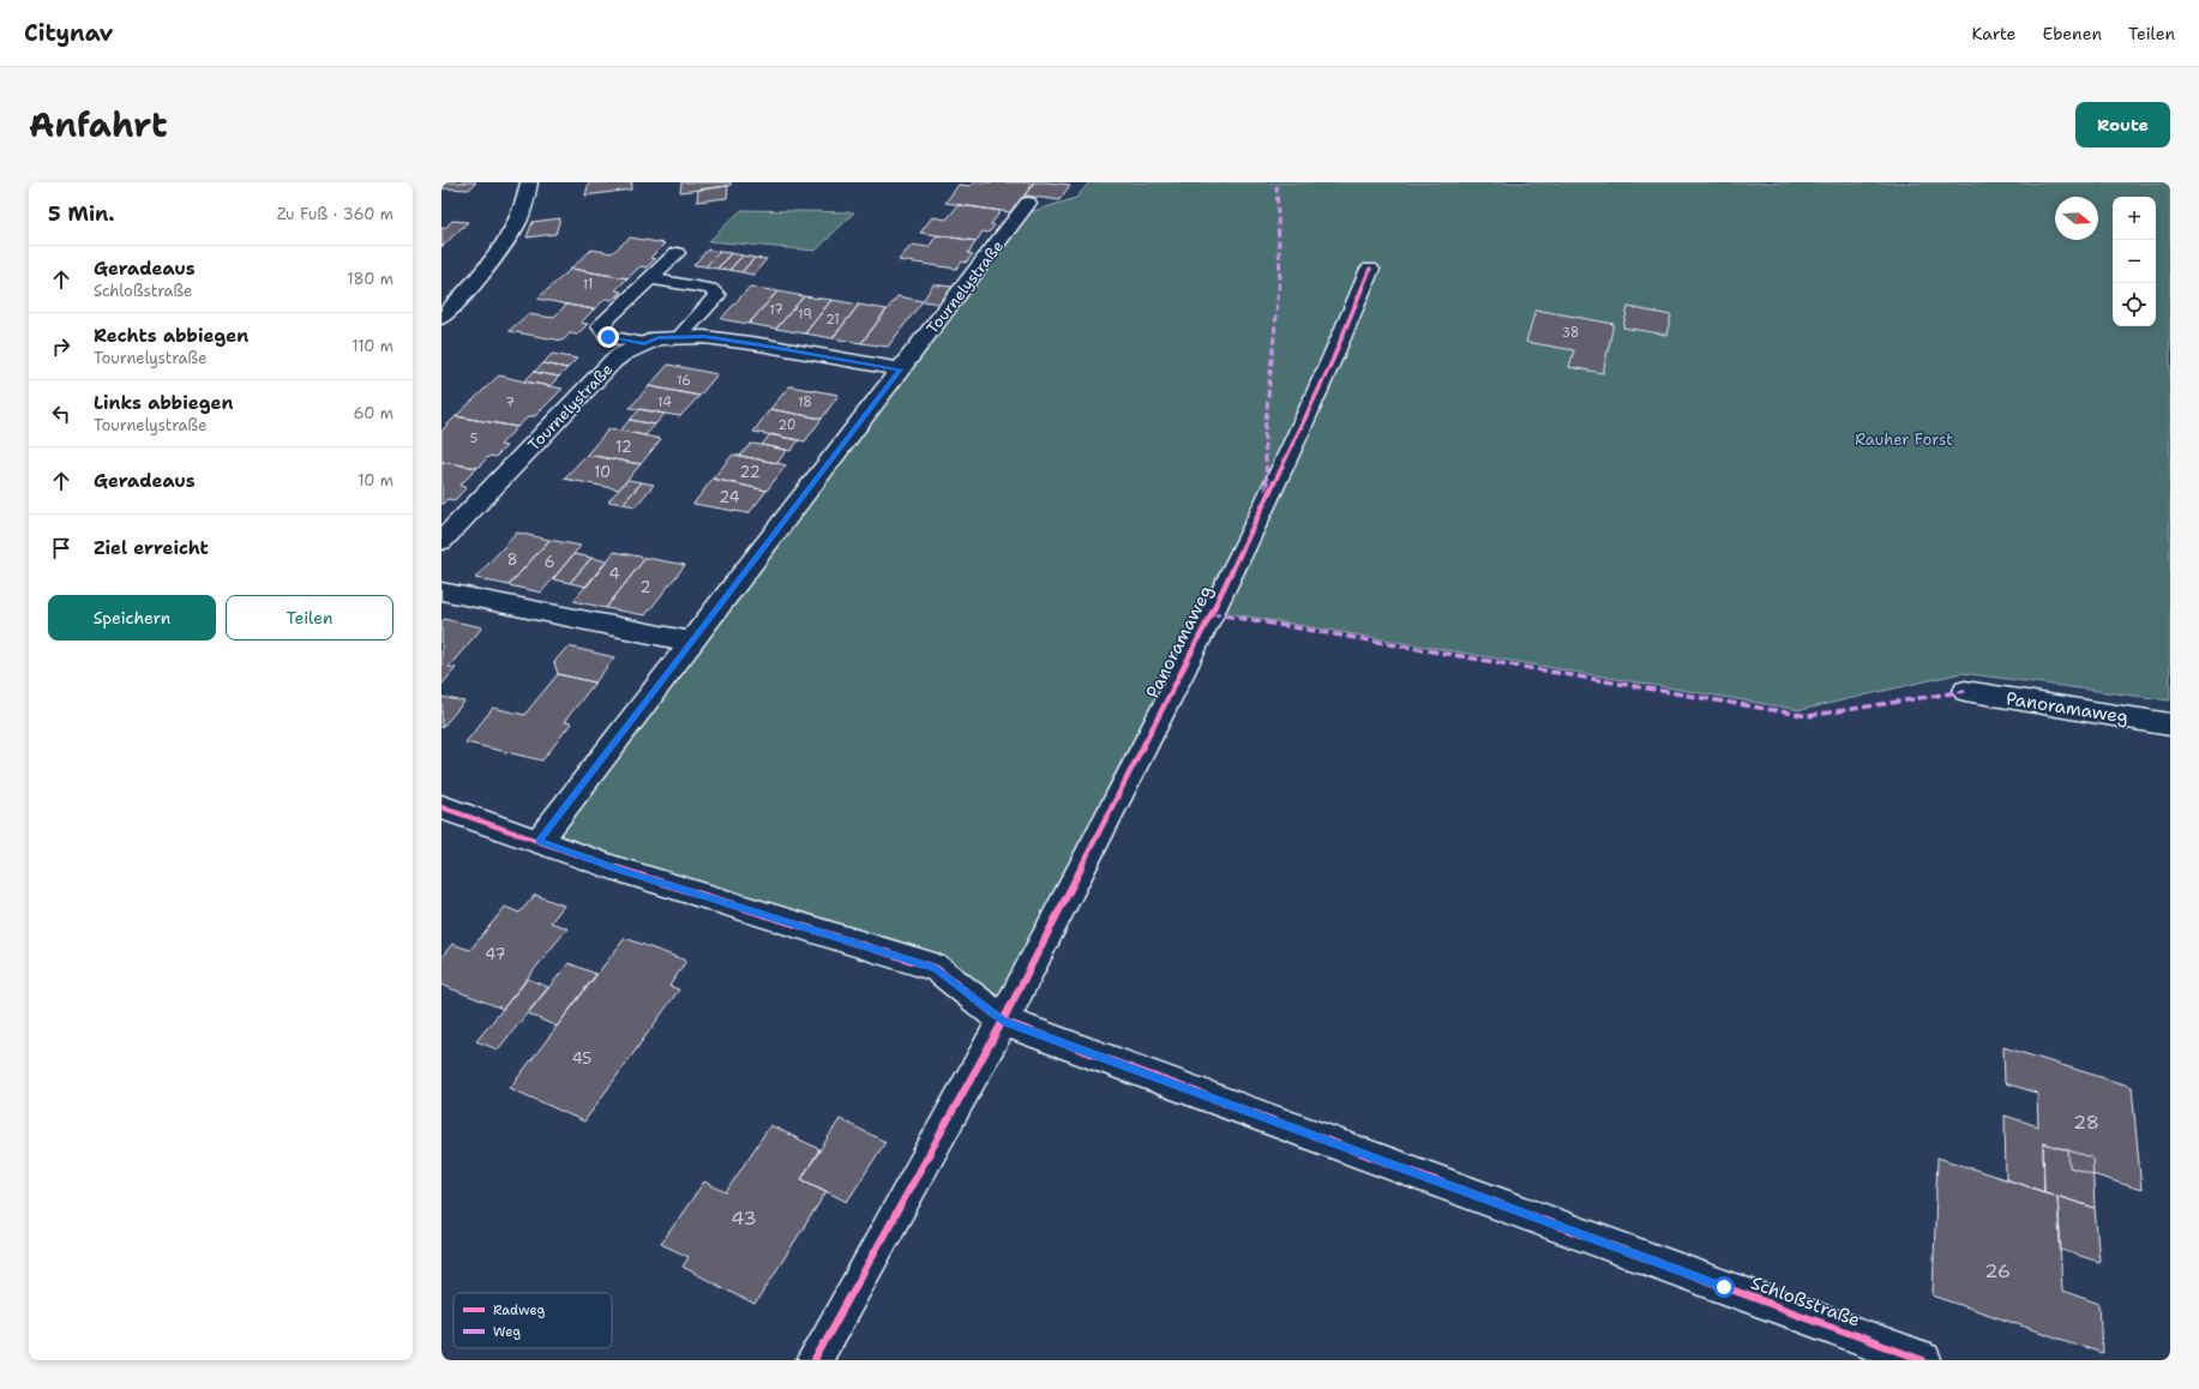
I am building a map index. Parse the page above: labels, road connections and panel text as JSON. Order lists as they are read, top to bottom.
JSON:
{
  "streets": {
    "street": ["Tournelystraße", "Panoramaweg", "Schloßstraße"]
  },
  "crossings": [
    ["Tournelystraße", "Schloßstraße"],
    ["Panoramaweg", "Schloßstraße"]
  ],
  "parks": ["Rauher Forst"],
  "house_numbers": [
    "11",
    "17",
    "19",
    "21",
    "38",
    "16",
    "7",
    "14",
    "18",
    "20",
    "5",
    "12",
    "10",
    "22",
    "24",
    "8",
    "6",
    "4",
    "2",
    "47",
    "45",
    "28",
    "43",
    "26"
  ],
  "legend": ["Radweg", "Weg"],
  "north": "right",
  "page": {
    "header": "Citynav",
    "nav": ["Karte", "Ebenen", "Teilen"],
    "title": "Anfahrt",
    "buttons": [
      "Route",
      ["Speichern", "Teilen"]
    ],
    "heading": ["5 Min.", "Zu Fuß · 360 m"],
    "map_buttons": ["+", "−"],
    "list": [
      ["Geradeaus", "Schloßstraße", "180 m"],
      ["Rechts abbiegen", "Tournelystraße", "110 m"],
      ["Links abbiegen", "Tournelystraße", "60 m"],
      ["Geradeaus", "10 m"],
      "Ziel erreicht"
    ]
  }
}
